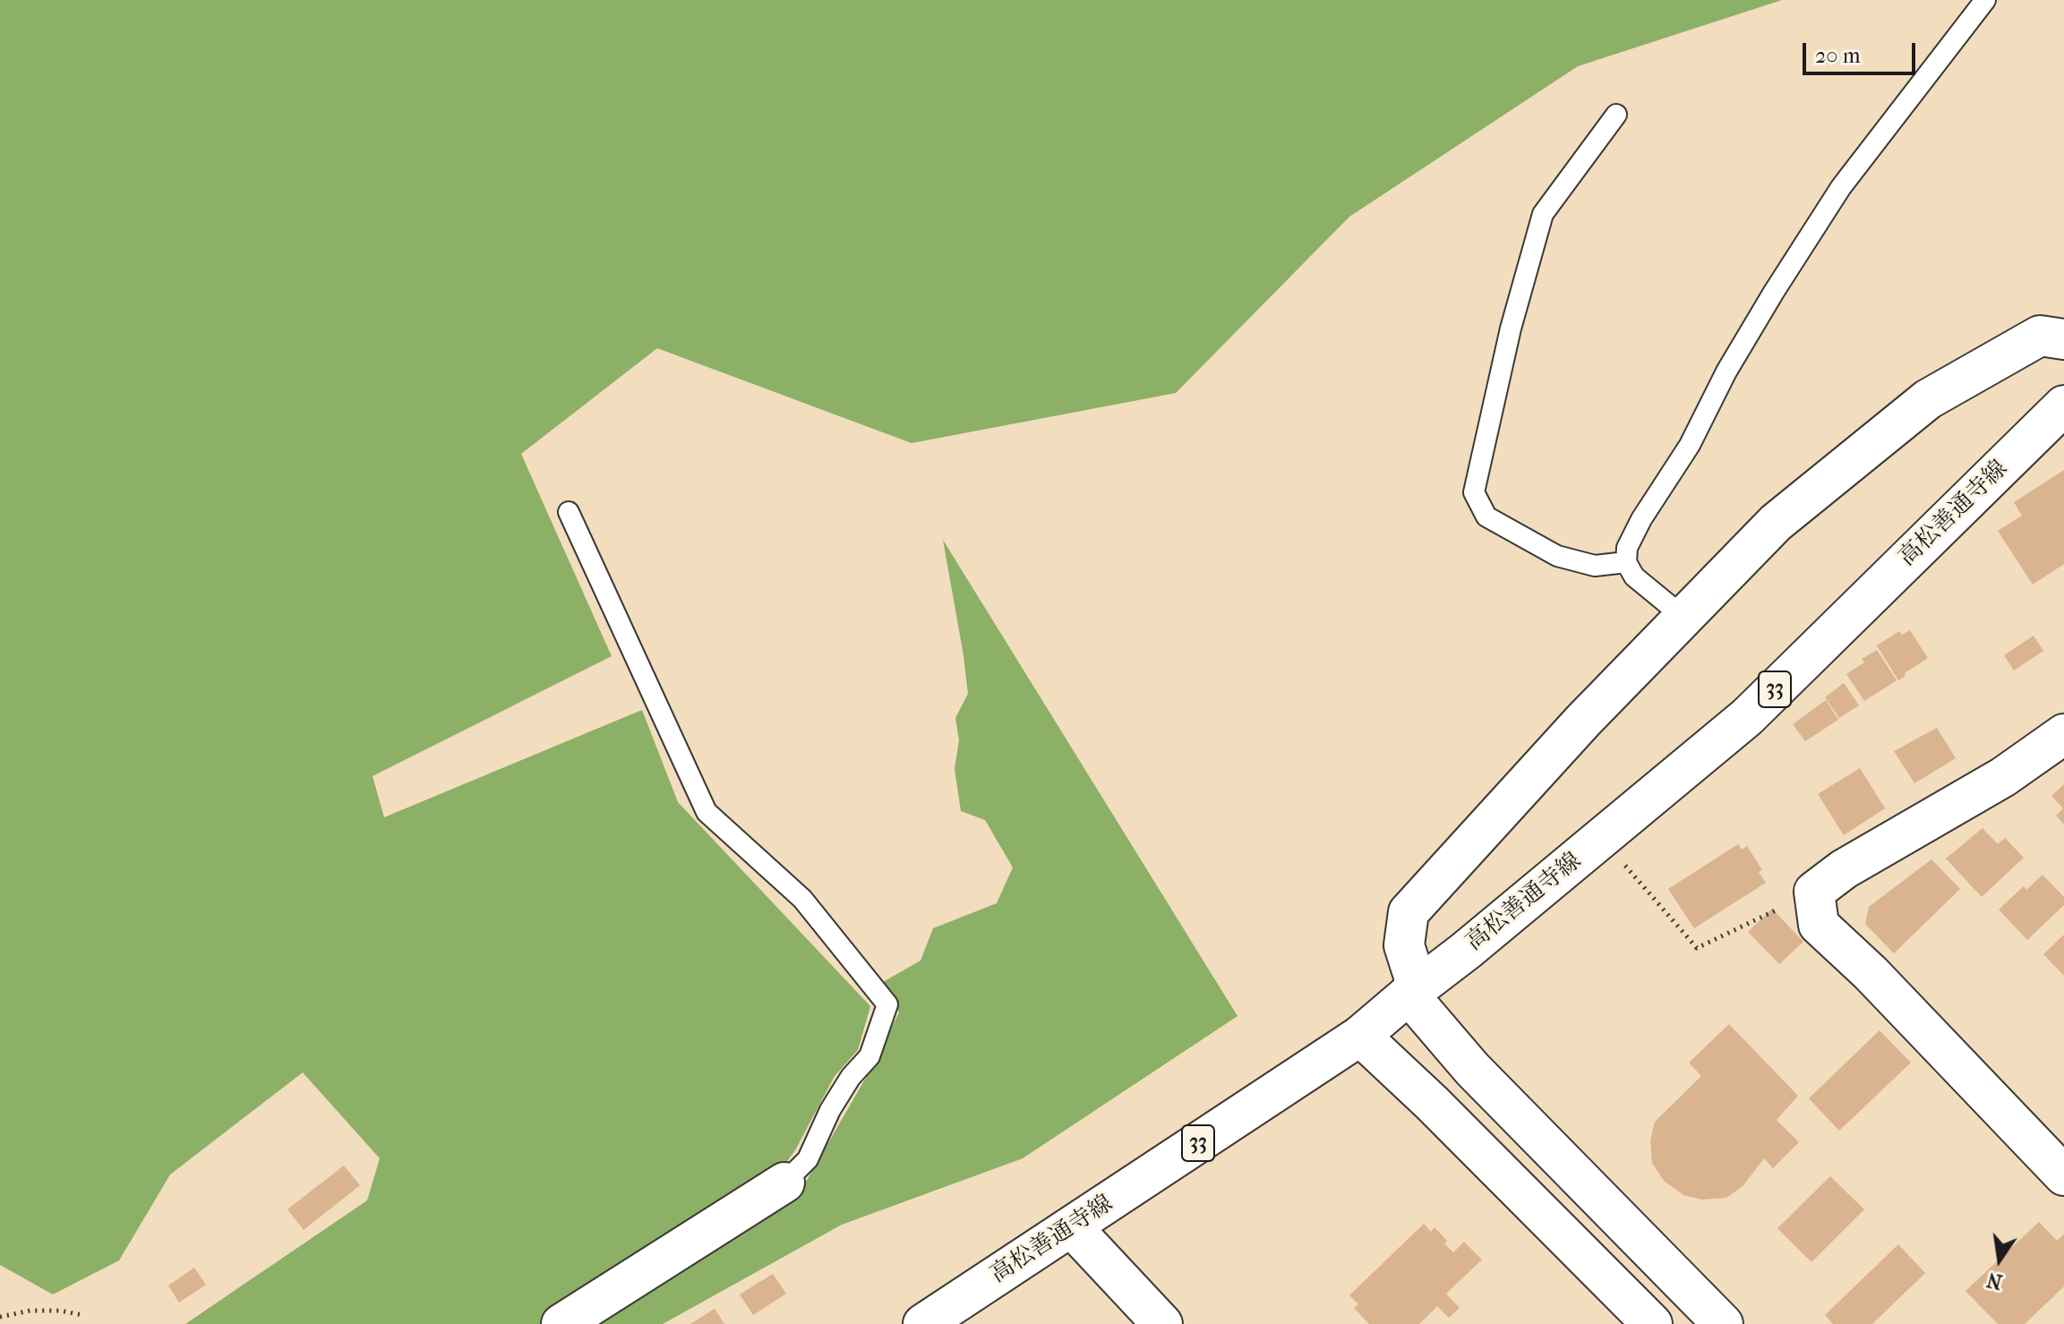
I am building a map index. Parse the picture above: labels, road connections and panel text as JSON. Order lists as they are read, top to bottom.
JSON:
{
  "streets": {
    "street": ["高松善通寺線", "33"]
  },
  "scale_bar": "20 m",
  "north": "bottom"
}
